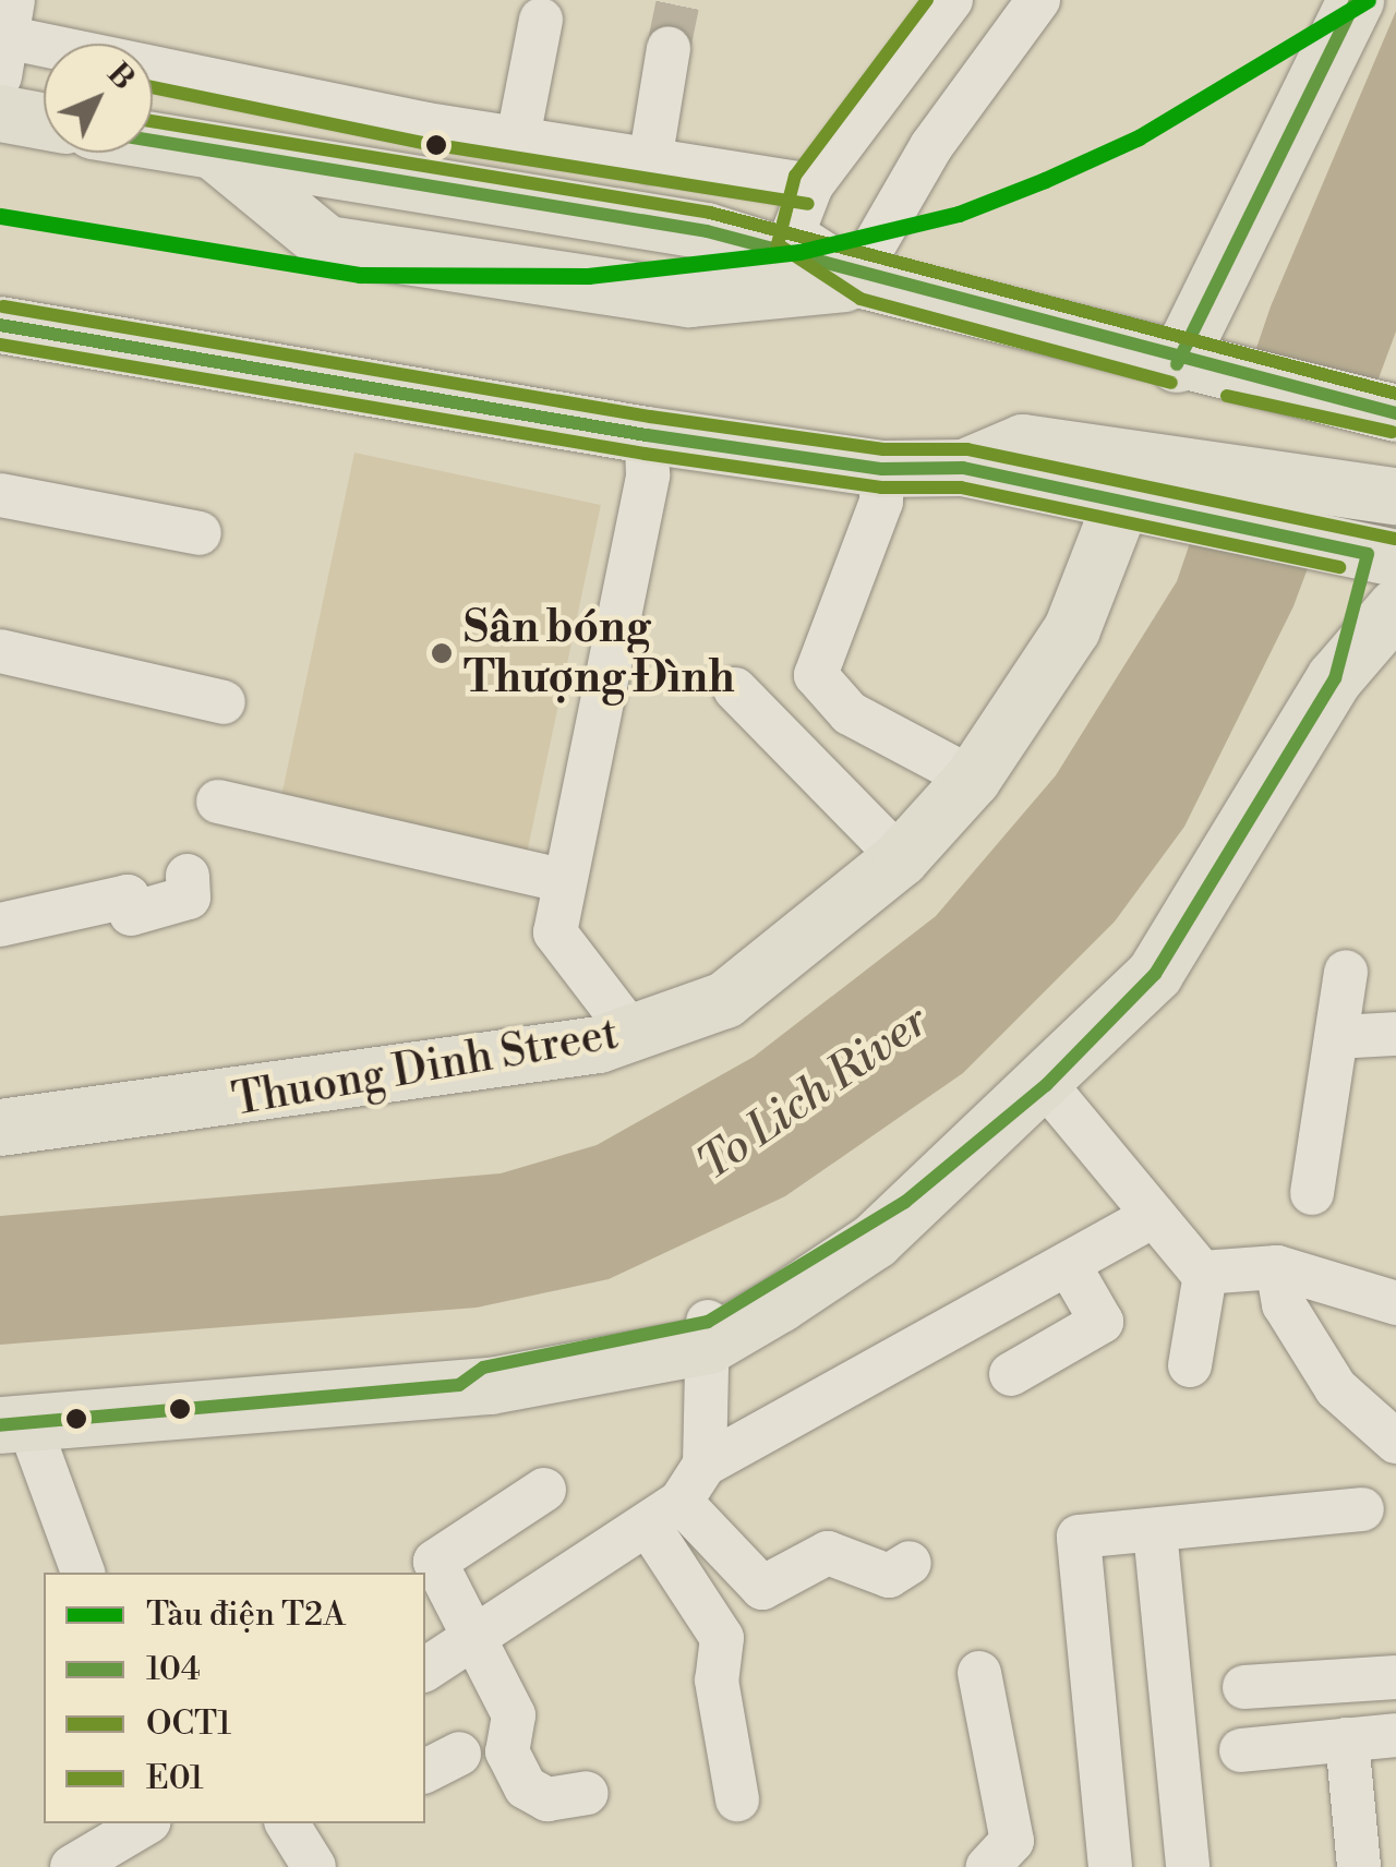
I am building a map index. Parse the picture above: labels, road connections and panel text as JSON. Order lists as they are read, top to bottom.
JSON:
{
  "streets": {
    "main road": ["Thuong Dinh Street"]
  },
  "water": ["To Lich River"],
  "places": ["Sân bóng Thượng Đình"],
  "lines": [
    "metro line T2A",
    "transit line 104",
    "transit line OCT1",
    "transit line E01"
  ],
  "legend": [
    "Tàu điện T2A",
    "104",
    "OCT1",
    "E01"
  ],
  "north": "top right"
}
